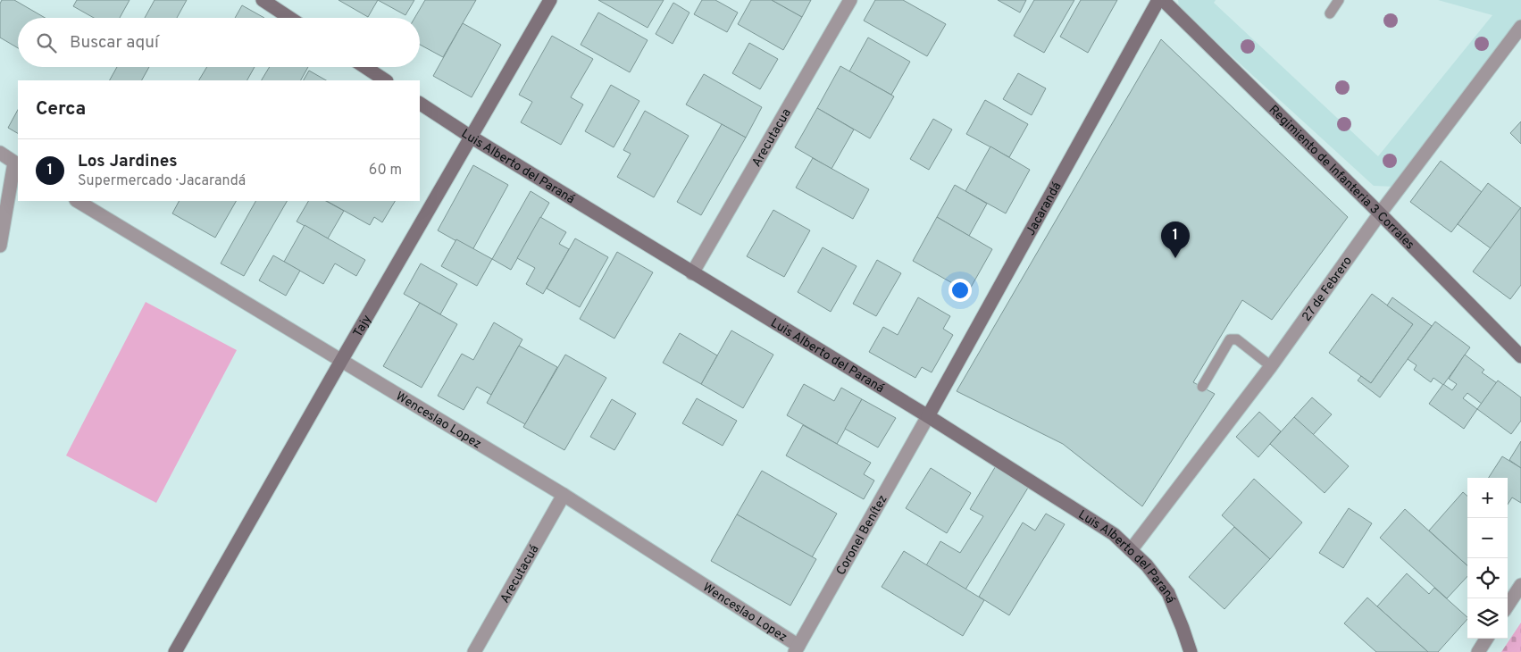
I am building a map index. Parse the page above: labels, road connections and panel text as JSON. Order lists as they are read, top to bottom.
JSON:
{
  "streets": {
    "street": [
      "Arecutacua",
      "Luis Alberto del Paraná",
      "Regimiento de Infanteria 3 Corrales",
      "Jacarandá",
      "27 de Febrero",
      "Tajy",
      "Wenceslao Lopez",
      "Coronel Benítez",
      "Arecutacuá"
    ]
  },
  "crossings": [
    ["Arecutacua", "Luis Alberto del Paraná"],
    ["Luis Alberto del Paraná", "Jacarandá"],
    ["Luis Alberto del Paraná", "27 de Febrero"],
    ["Luis Alberto del Paraná", "Tajy"],
    ["Luis Alberto del Paraná", "Coronel Benítez"],
    ["Regimiento de Infanteria 3 Corrales", "27 de Febrero"],
    ["Jacarandá", "Coronel Benítez"],
    ["Tajy", "Wenceslao Lopez"],
    ["Wenceslao Lopez", "Coronel Benítez"],
    ["Wenceslao Lopez", "Arecutacuá"]
  ],
  "page": {
    "search": "Buscar aquí",
    "heading": "Cerca",
    "list": [
      {
        "mark": "1",
        "name": "Los Jardines",
        "note": "Supermercado · Jacarandá",
        "value": "60 m"
      }
    ],
    "pins": "1",
    "map_buttons": ["+", "−"]
  }
}
